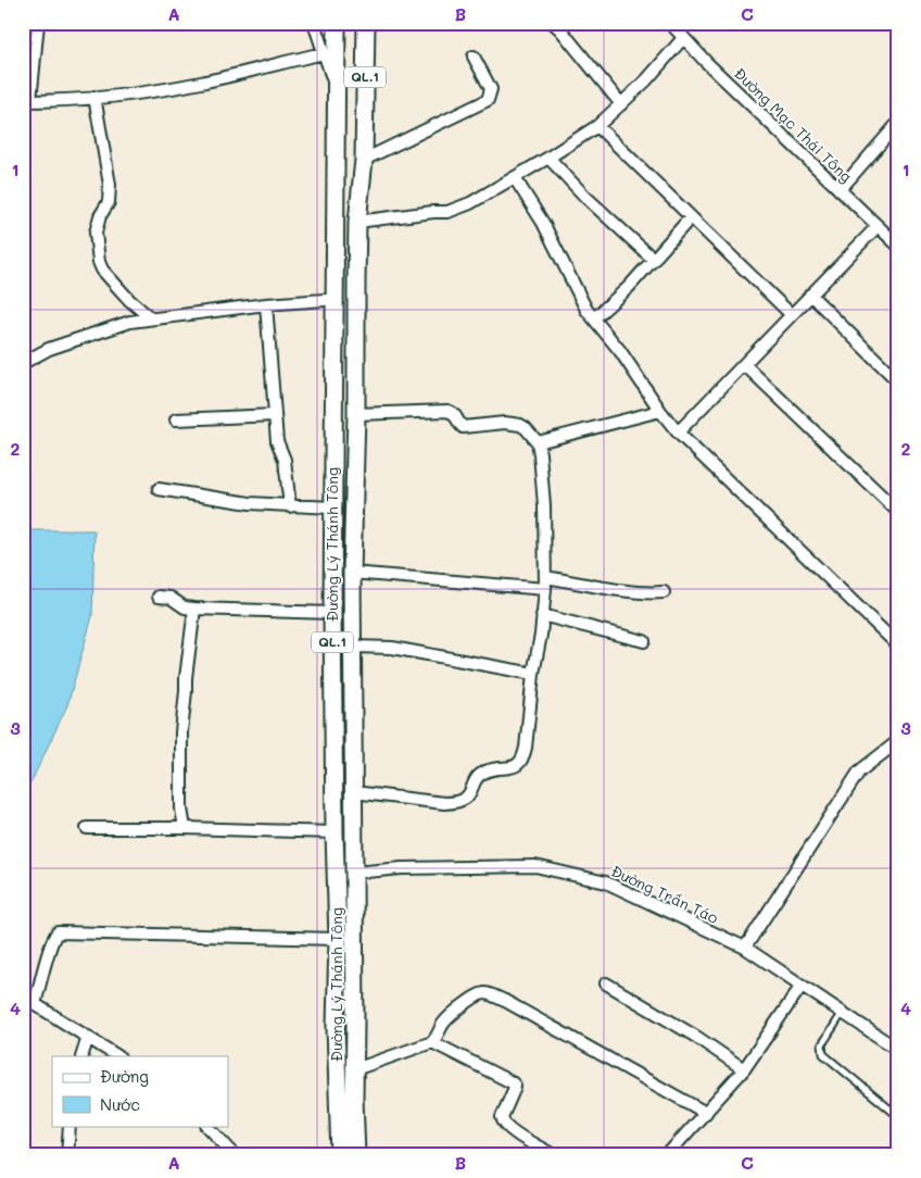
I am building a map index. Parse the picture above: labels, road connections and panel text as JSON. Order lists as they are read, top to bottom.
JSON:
{
  "streets": {
    "main road": ["QL.1", "Đường Lý Thánh Tông"],
    "street": ["Đường Mạc Thái Tông", "Đường Trần Táo"]
  },
  "crossings": [
    ["QL.1", "Đường Lý Thánh Tông"],
    ["Đường Lý Thánh Tông", "Đường Trần Táo"]
  ],
  "legend": ["Đường", "Nước"],
  "grid": {
    "columns": ["A", "B", "C"],
    "rows": [
      "1",
      "2",
      "3",
      "4"
    ]
  }
}
